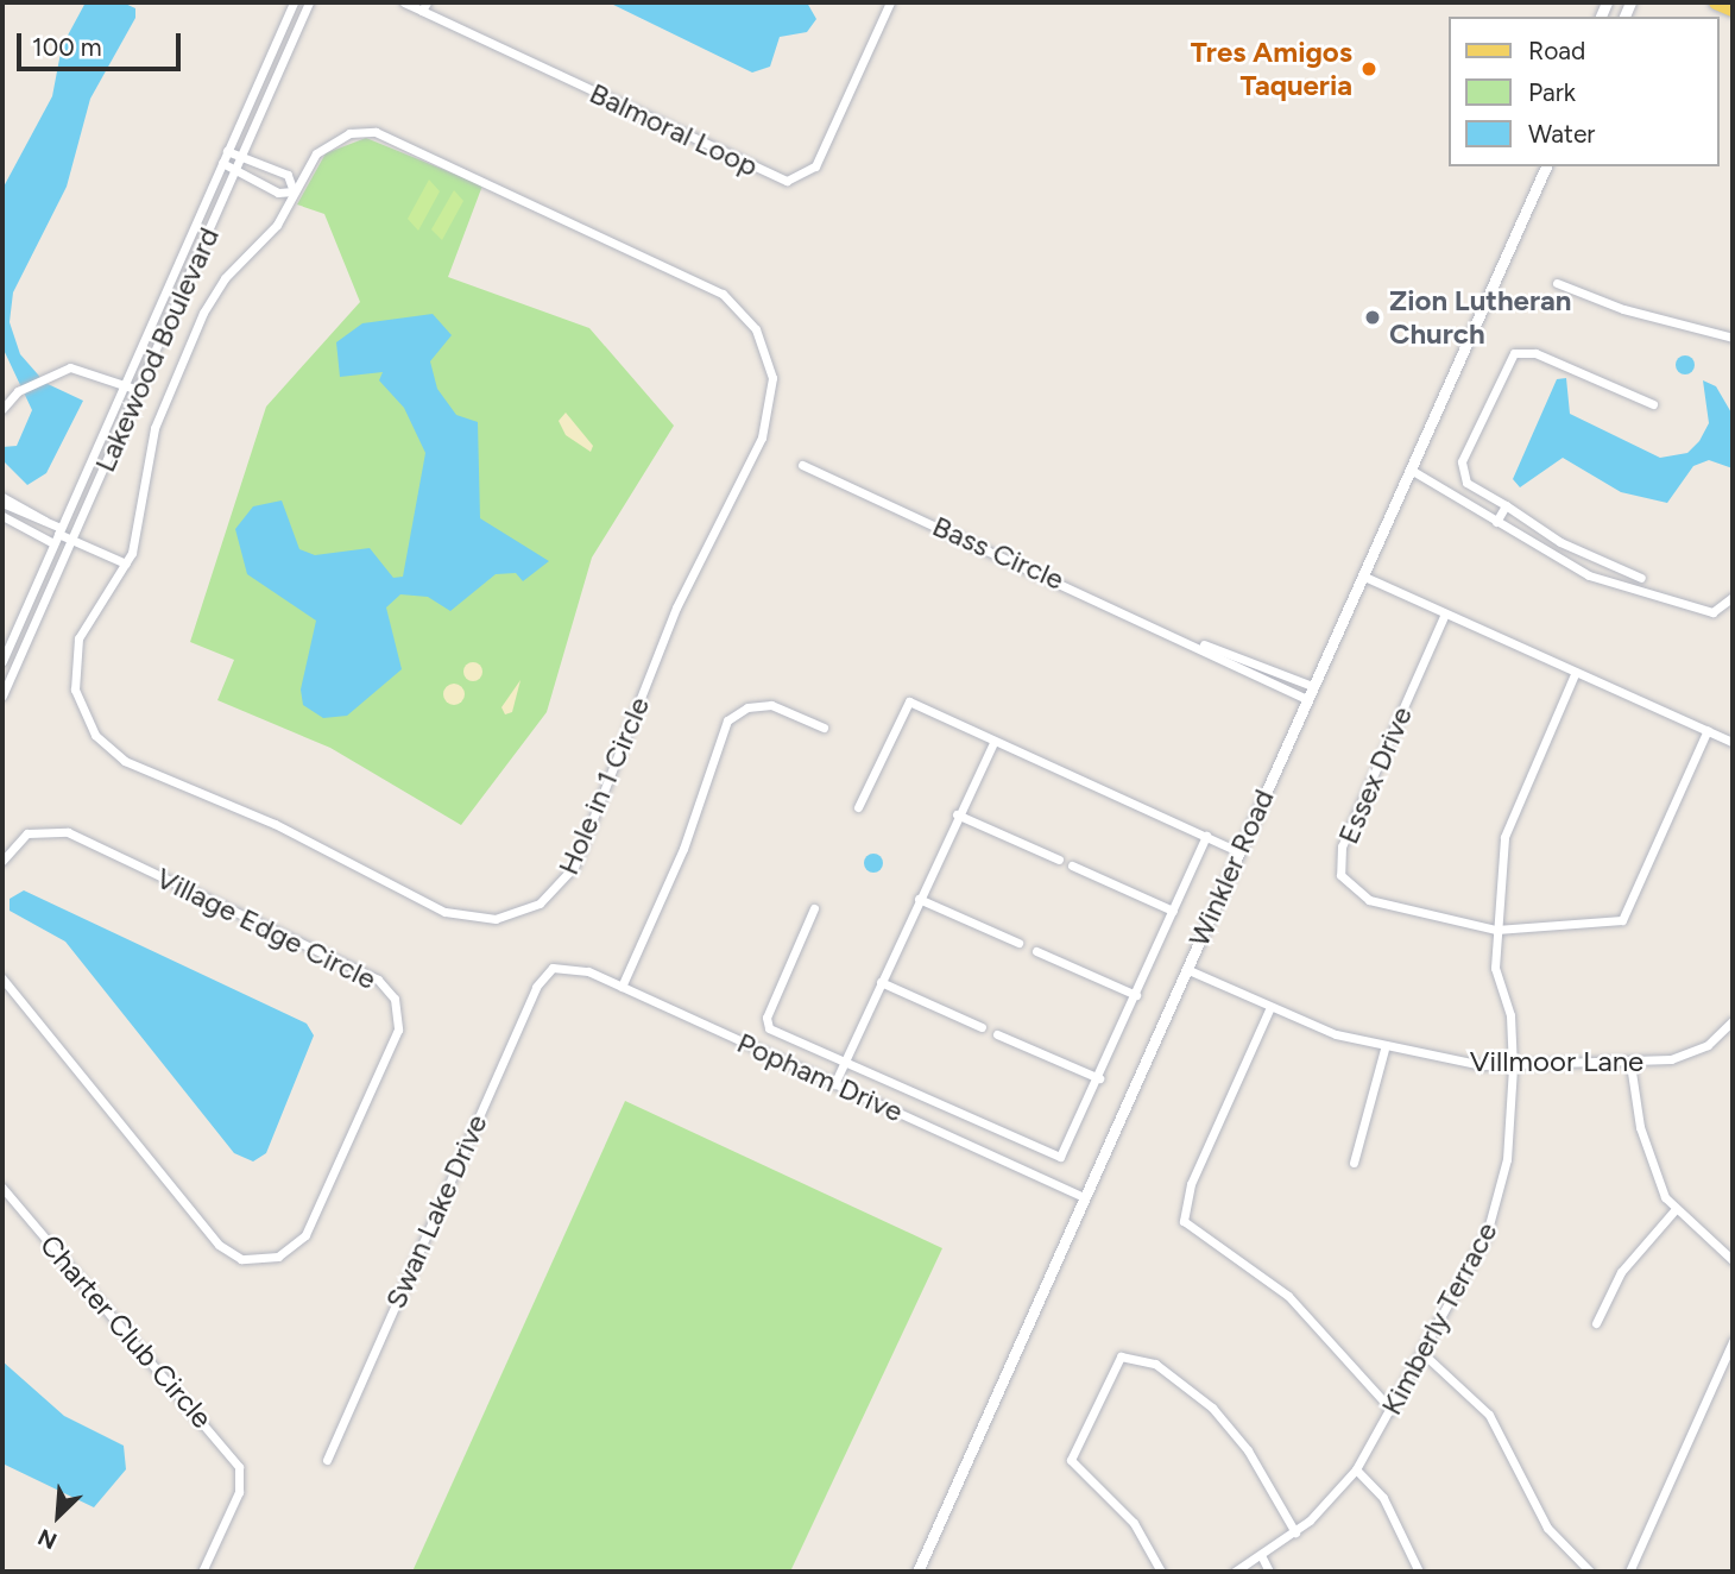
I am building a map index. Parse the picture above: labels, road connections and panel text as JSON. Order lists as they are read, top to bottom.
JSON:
{
  "streets": {
    "street": [
      "Balmoral Loop",
      "Lakewood Boulevard",
      "Bass Circle",
      "Essex Drive",
      "Hole in 1 Circle",
      "Winkler Road",
      "Village Edge Circle",
      "Villmoor Lane",
      "Popham Drive",
      "Swan Lake Drive",
      "Kimberly Terrace",
      "Charter Club Circle"
    ]
  },
  "crossings": [
    ["Bass Circle", "Winkler Road"],
    ["Essex Drive", "Kimberly Terrace"],
    ["Winkler Road", "Villmoor Lane"],
    ["Winkler Road", "Popham Drive"],
    ["Villmoor Lane", "Kimberly Terrace"],
    ["Popham Drive", "Swan Lake Drive"]
  ],
  "places": ["Tres Amigos Taqueria", "Zion Lutheran Church"],
  "legend": ["Road", "Park", "Water"],
  "scale_bar": "100 m",
  "north": "bottom left"
}
